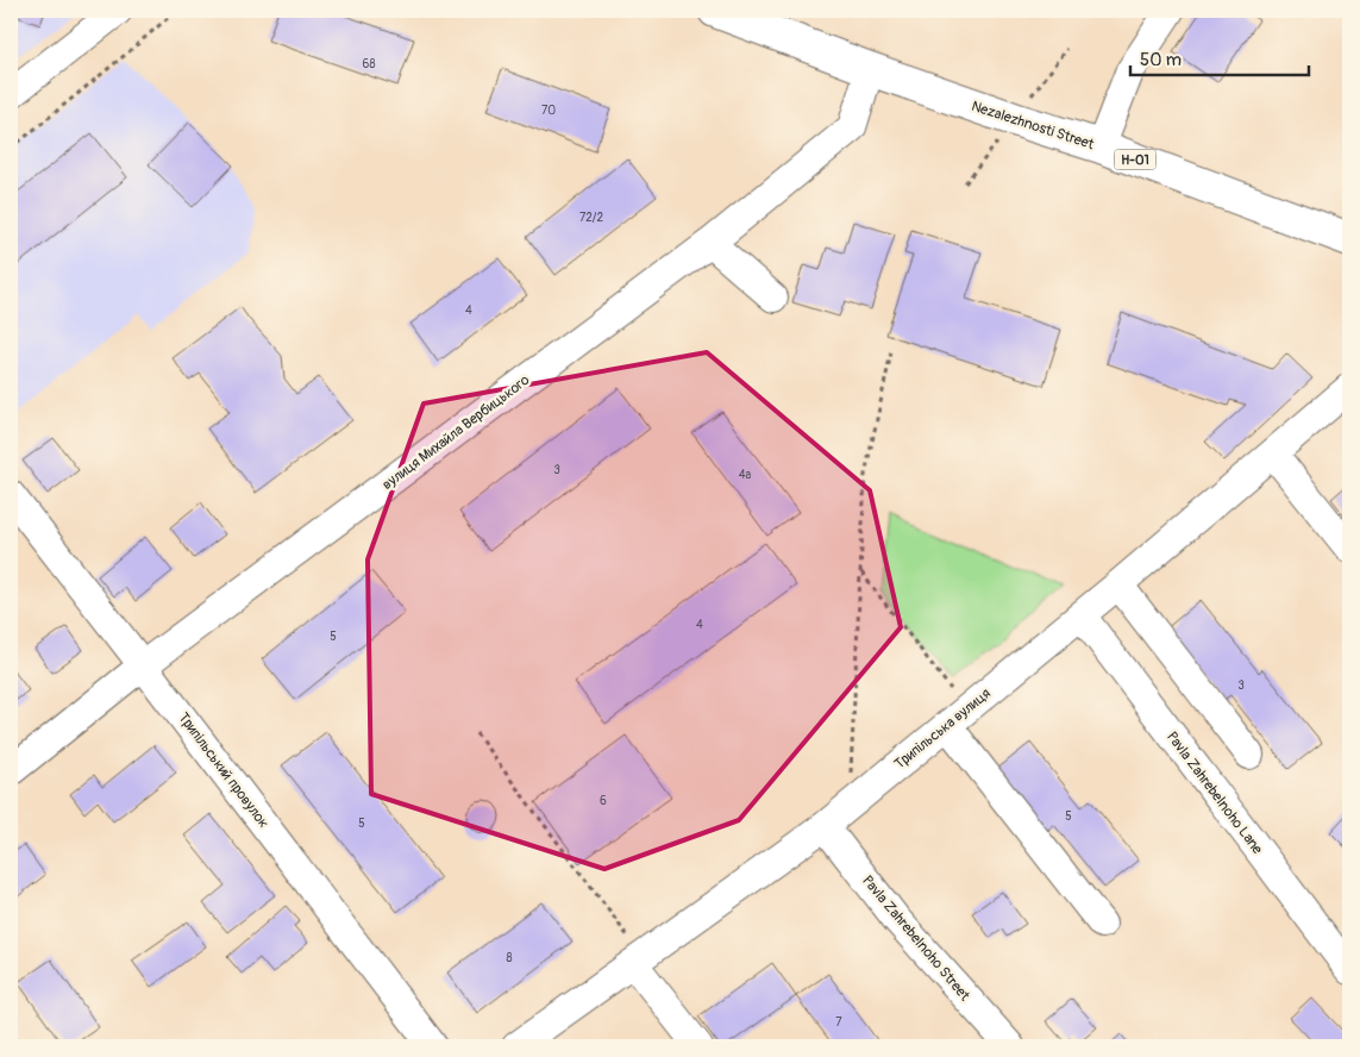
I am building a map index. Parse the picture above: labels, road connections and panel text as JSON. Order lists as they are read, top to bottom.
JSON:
{
  "streets": {
    "main road": ["Nezalezhnosti Street", "Н-01"],
    "street": [
      "вулиця Михайла Вербицького",
      "Трипільська вулиця",
      "Трипільський провулок",
      "Pavla Zahrebelnoho Lane",
      "Pavla Zahrebelnoho Street"
    ]
  },
  "crossings": [
    ["Nezalezhnosti Street", "вулиця Михайла Вербицького"],
    ["вулиця Михайла Вербицького", "Трипільський провулок"],
    ["Трипільська вулиця", "Pavla Zahrebelnoho Lane"],
    ["Трипільська вулиця", "Pavla Zahrebelnoho Street"]
  ],
  "house_numbers": [
    "68",
    "70",
    "72/2",
    "4",
    "3",
    "4а",
    "4",
    "5",
    "3",
    "6",
    "5",
    "5",
    "8",
    "7"
  ],
  "scale_bar": "50 m"
}
